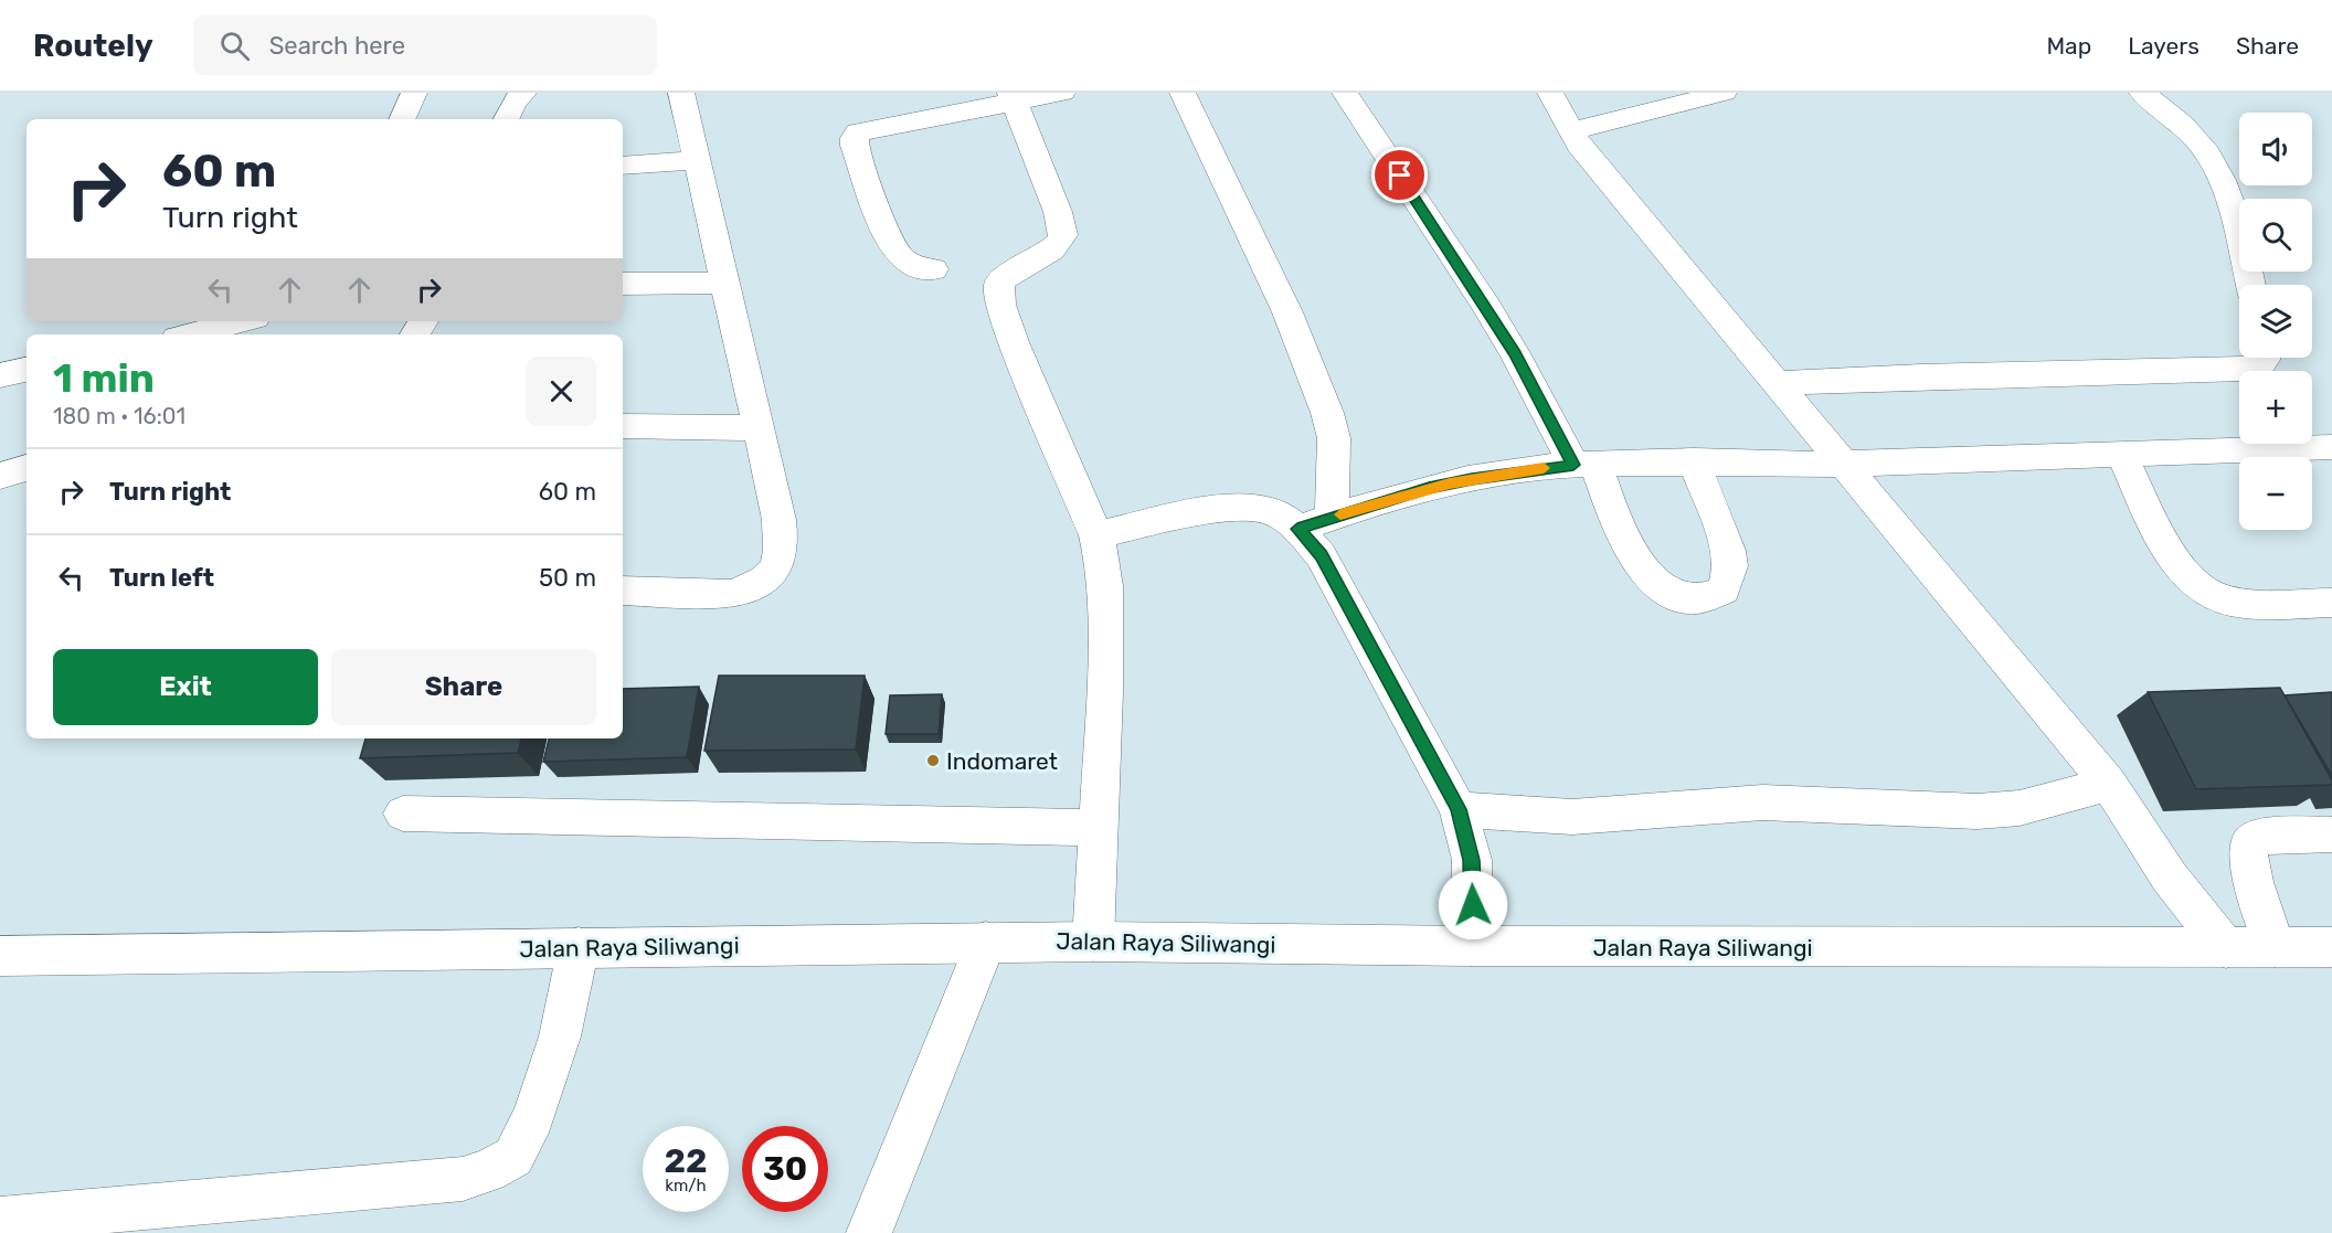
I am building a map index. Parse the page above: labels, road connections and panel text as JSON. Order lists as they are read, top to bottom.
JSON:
{
  "streets": {
    "main road": ["Jalan Raya Siliwangi"]
  },
  "places": ["Indomaret"],
  "page": {
    "header": "Routely",
    "search": "Search here",
    "nav": ["Map", "Layers", "Share"],
    "map_buttons": ["+", "−"],
    "turn": ["60 m", "Turn right"],
    "heading": ["1 min", "180 m · 16:01"],
    "list": [
      {
        "name": "Turn right",
        "value": "60 m"
      },
      {
        "name": "Turn left",
        "value": "50 m"
      }
    ],
    "buttons": ["Exit", "Share"],
    "speed": "22 km/h",
    "limit": "30"
  }
}
